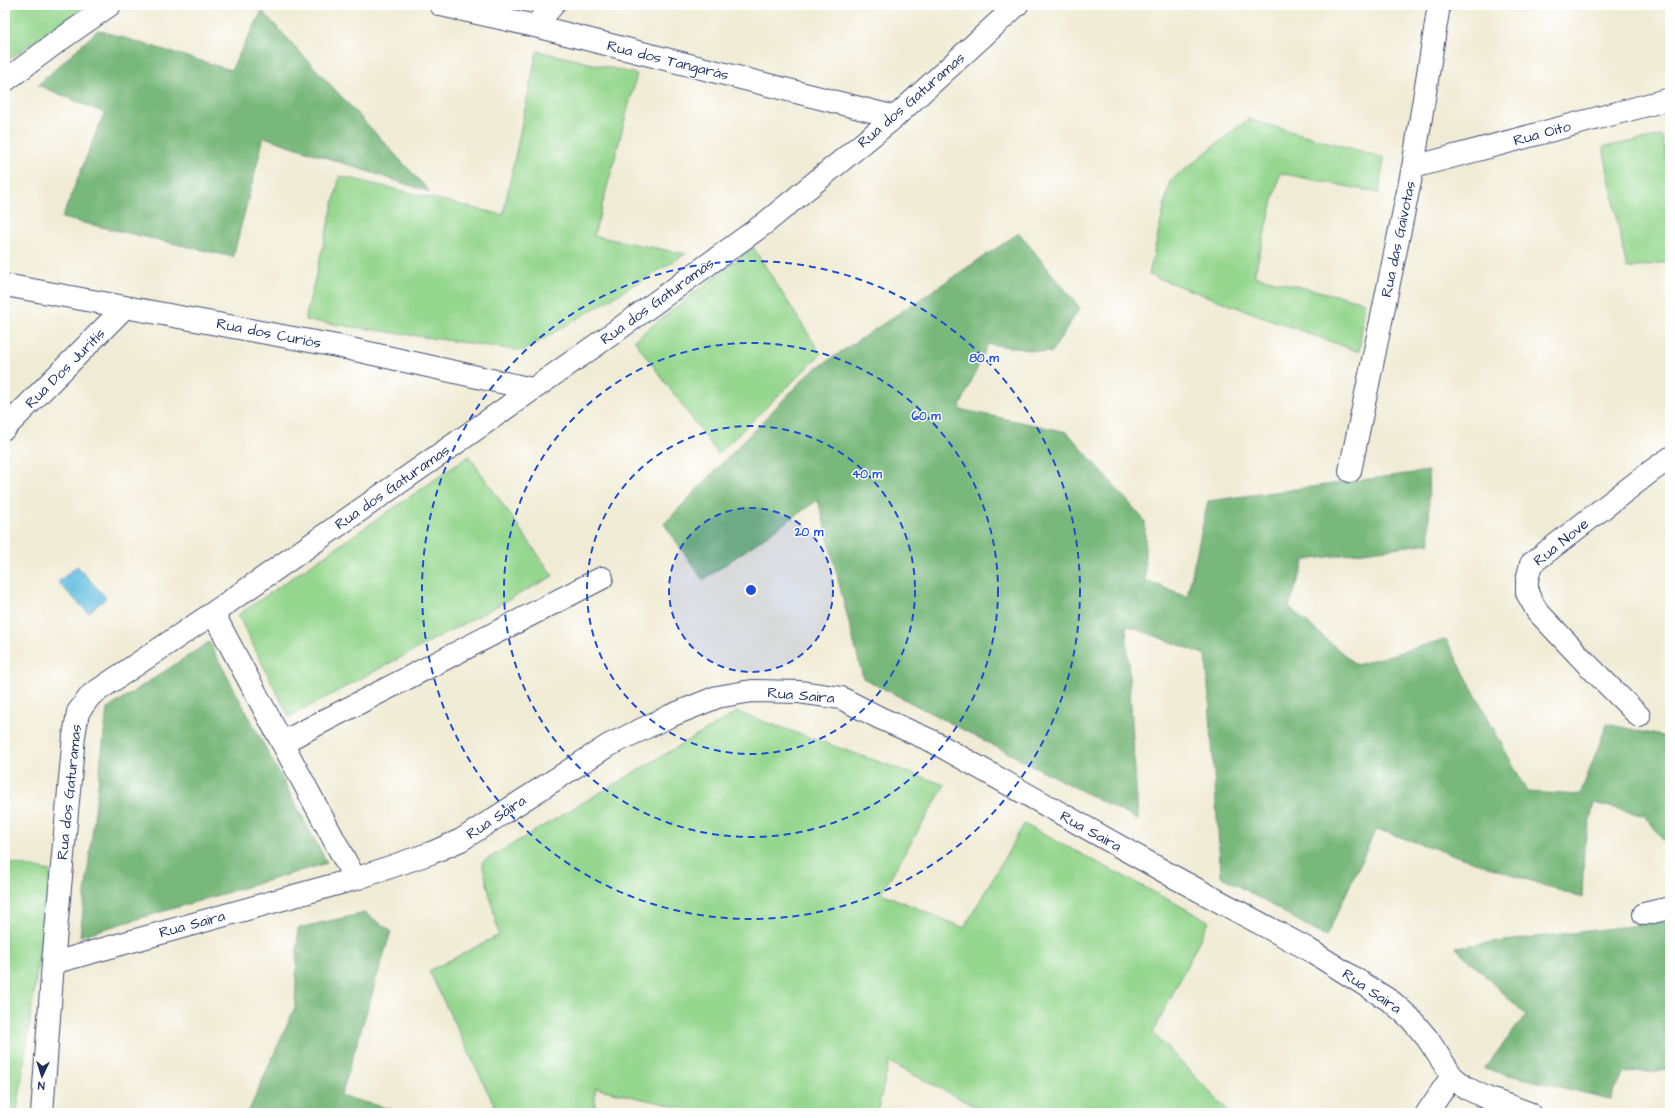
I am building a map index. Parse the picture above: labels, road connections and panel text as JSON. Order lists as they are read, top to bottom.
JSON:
{
  "streets": {
    "street": [
      "Rua dos Tangarás",
      "Rua dos Gaturamas",
      "Rua Oito",
      "Rua das Gaivotas",
      "Rua dos Curiós",
      "Rua Dos Juritis",
      "Rua Nove",
      "Rua Saira"
    ]
  },
  "crossings": [
    ["Rua dos Tangarás", "Rua dos Gaturamas"],
    ["Rua dos Gaturamas", "Rua dos Curiós"],
    ["Rua dos Gaturamas", "Rua Saira"],
    ["Rua Oito", "Rua das Gaivotas"],
    ["Rua dos Curiós", "Rua Dos Juritis"]
  ],
  "north": "bottom",
  "rings": [
    "80 m",
    "60 m",
    "40 m",
    "20 m"
  ]
}
